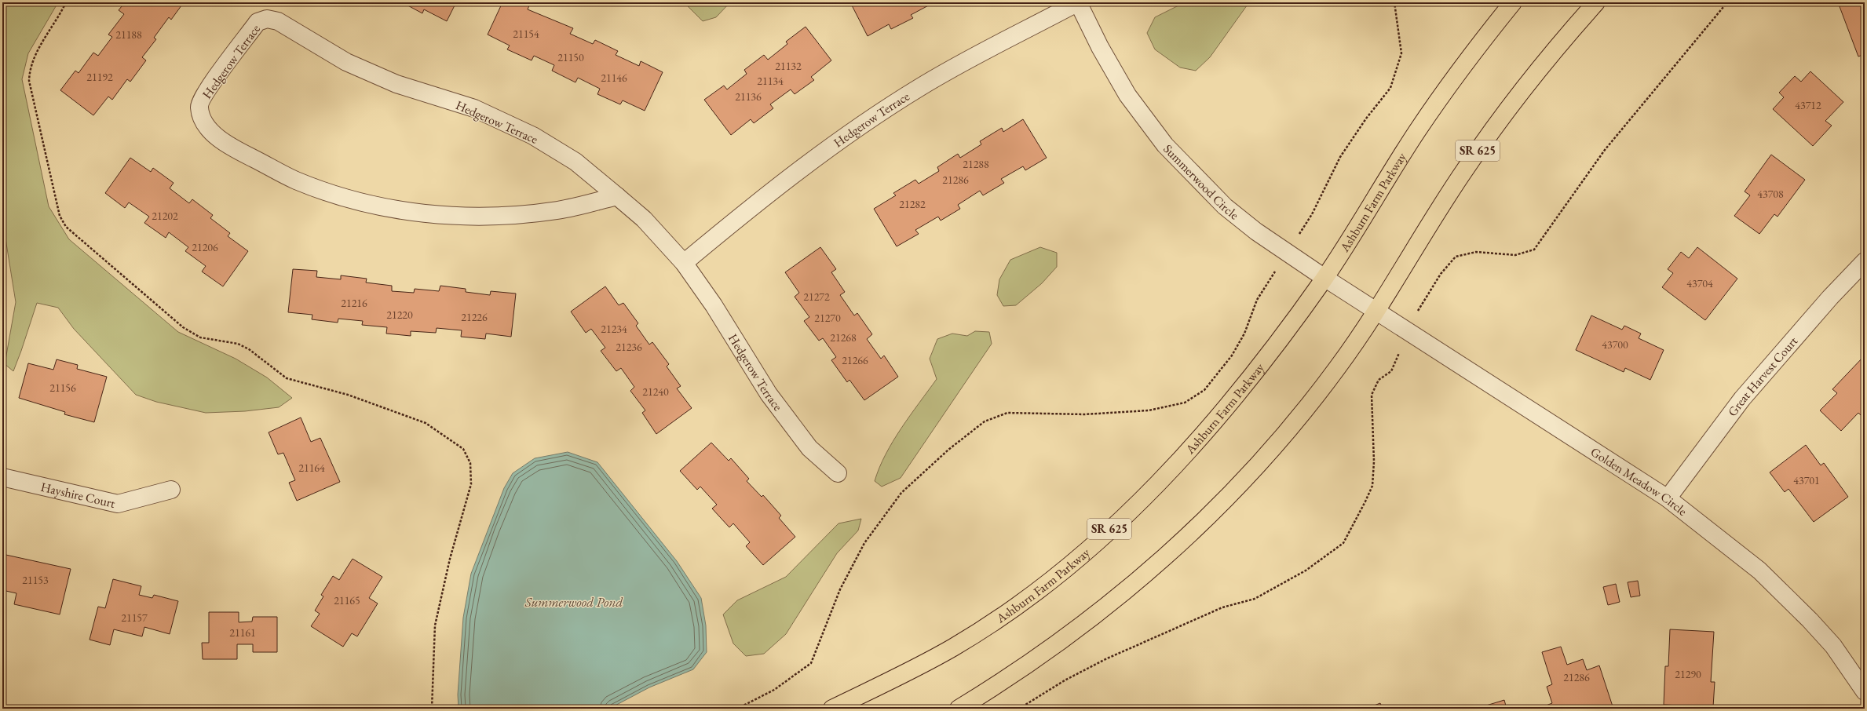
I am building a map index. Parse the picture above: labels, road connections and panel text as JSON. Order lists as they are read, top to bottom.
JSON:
{
  "streets": {
    "main road": ["SR 625", "Ashburn Farm Parkway"],
    "street": [
      "Hedgerow Terrace",
      "Summerwood Circle",
      "Great Harvest Court",
      "Golden Meadow Circle",
      "Hayshire Court"
    ]
  },
  "crossings": [
    ["Hedgerow Terrace", "Summerwood Circle"],
    ["SR 625", "Summerwood Circle"],
    ["SR 625", "Golden Meadow Circle"],
    ["Summerwood Circle", "Ashburn Farm Parkway"],
    ["Summerwood Circle", "Golden Meadow Circle"],
    ["Great Harvest Court", "Golden Meadow Circle"]
  ],
  "water": ["Summerwood Pond"],
  "house_numbers": [
    "21154",
    "21188",
    "21150",
    "21132",
    "21192",
    "21146",
    "21134",
    "21136",
    "43712",
    "21288",
    "21286",
    "43708",
    "21282",
    "21202",
    "21206",
    "43704",
    "21272",
    "21216",
    "21220",
    "21226",
    "21270",
    "21234",
    "21268",
    "43700",
    "21236",
    "21266",
    "21156",
    "21240",
    "21164",
    "43701",
    "21153",
    "21165",
    "21157",
    "21161",
    "21290",
    "21286"
  ]
}
